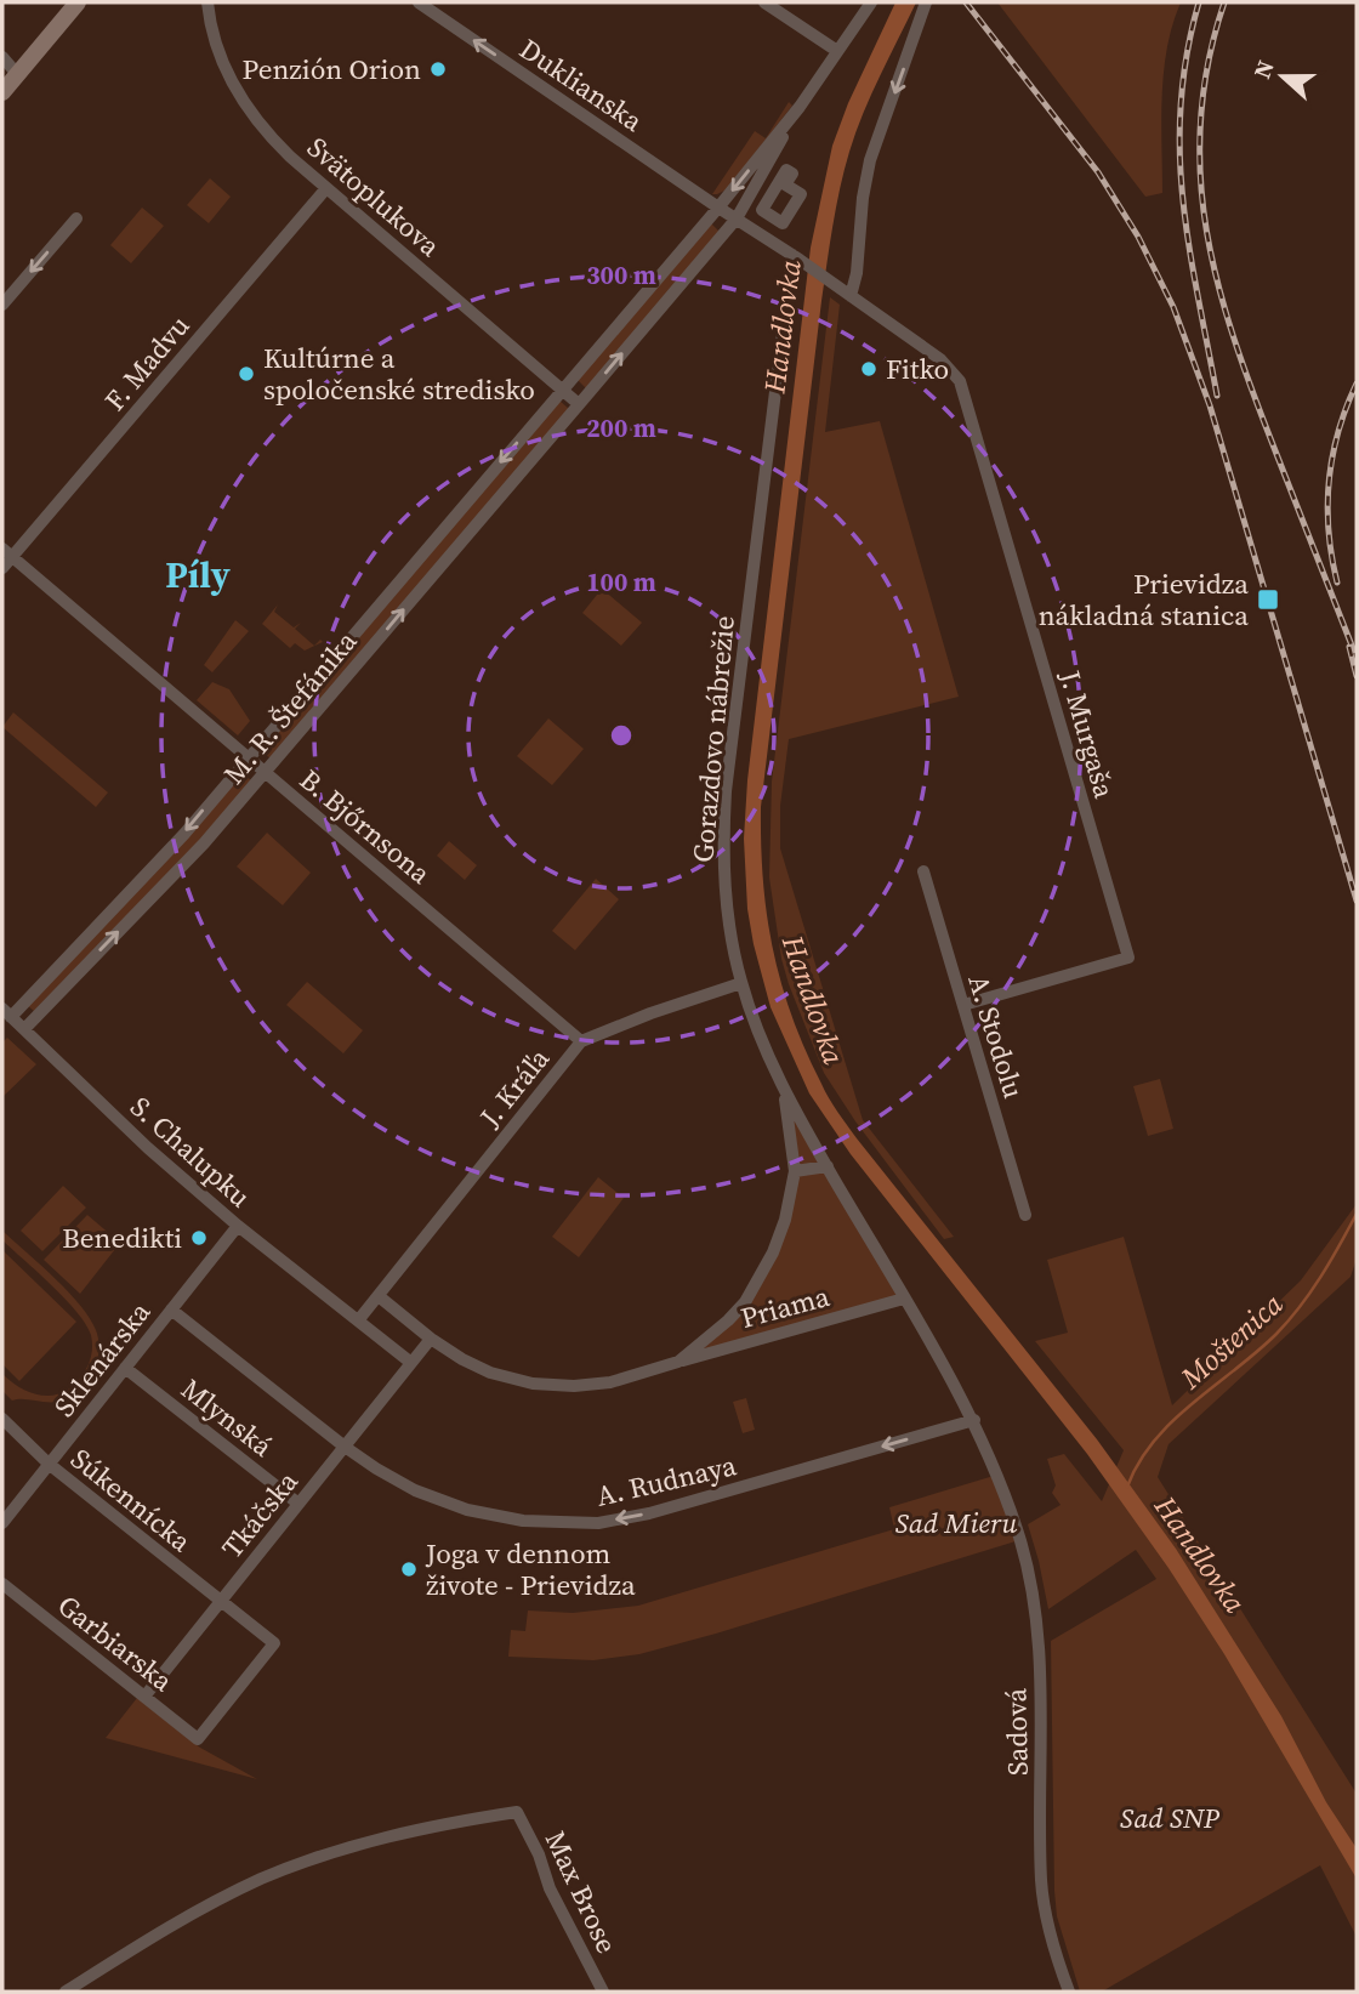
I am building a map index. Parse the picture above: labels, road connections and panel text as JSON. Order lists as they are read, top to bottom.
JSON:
{
  "streets": {
    "street": [
      "Duklianska",
      "Svätoplukova",
      "F. Madvu",
      "M. R. Štefánika",
      "J. Murgaša",
      "Gorazdovo nábrežie",
      "B. Bjőrnsona",
      "A. Stodolu",
      "J. Kráľa",
      "S. Chalupku",
      "Priama",
      "Sklenárska",
      "Mlynská",
      "A. Rudnaya",
      "Súkennícka",
      "Tkáčska",
      "Garbiarska",
      "Sadová",
      "Max Brose"
    ]
  },
  "crossings": [
    ["Duklianska", "M. R. Štefánika"],
    ["Svätoplukova", "F. Madvu"],
    ["Svätoplukova", "M. R. Štefánika"],
    ["F. Madvu", "B. Bjőrnsona"],
    ["M. R. Štefánika", "J. Murgaša"],
    ["M. R. Štefánika", "B. Bjőrnsona"],
    ["M. R. Štefánika", "S. Chalupku"],
    ["J. Murgaša", "Gorazdovo nábrežie"],
    ["J. Murgaša", "A. Stodolu"],
    ["Gorazdovo nábrežie", "J. Kráľa"],
    ["Gorazdovo nábrežie", "Priama"],
    ["Gorazdovo nábrežie", "A. Rudnaya"],
    ["Gorazdovo nábrežie", "Sadová"],
    ["B. Bjőrnsona", "J. Kráľa"],
    ["S. Chalupku", "Sklenárska"],
    ["S. Chalupku", "Tkáčska"],
    ["Sklenárska", "Mlynská"],
    ["Sklenárska", "A. Rudnaya"],
    ["Sklenárska", "Súkennícka"],
    ["Mlynská", "Tkáčska"],
    ["A. Rudnaya", "Tkáčska"],
    ["Súkennícka", "Tkáčska"],
    ["Súkennícka", "Garbiarska"],
    ["Tkáčska", "Garbiarska"]
  ],
  "one_way": ["Duklianska", "A. Rudnaya"],
  "districts": ["Píly"],
  "water": ["Handlovka", "Moštenica"],
  "parks": ["Sad Mieru", "Sad SNP"],
  "places": {
    "other": [
      "Penzión Orion",
      "Fitko",
      "Kultúrne a spoločenské stredisko",
      "Benedikti",
      "Joga v dennom živote - Prievidza"
    ],
    "transit": ["Prievidza nákladná stanica"]
  },
  "north": "left",
  "rings": ["300 m", "200 m", "100 m"]
}
